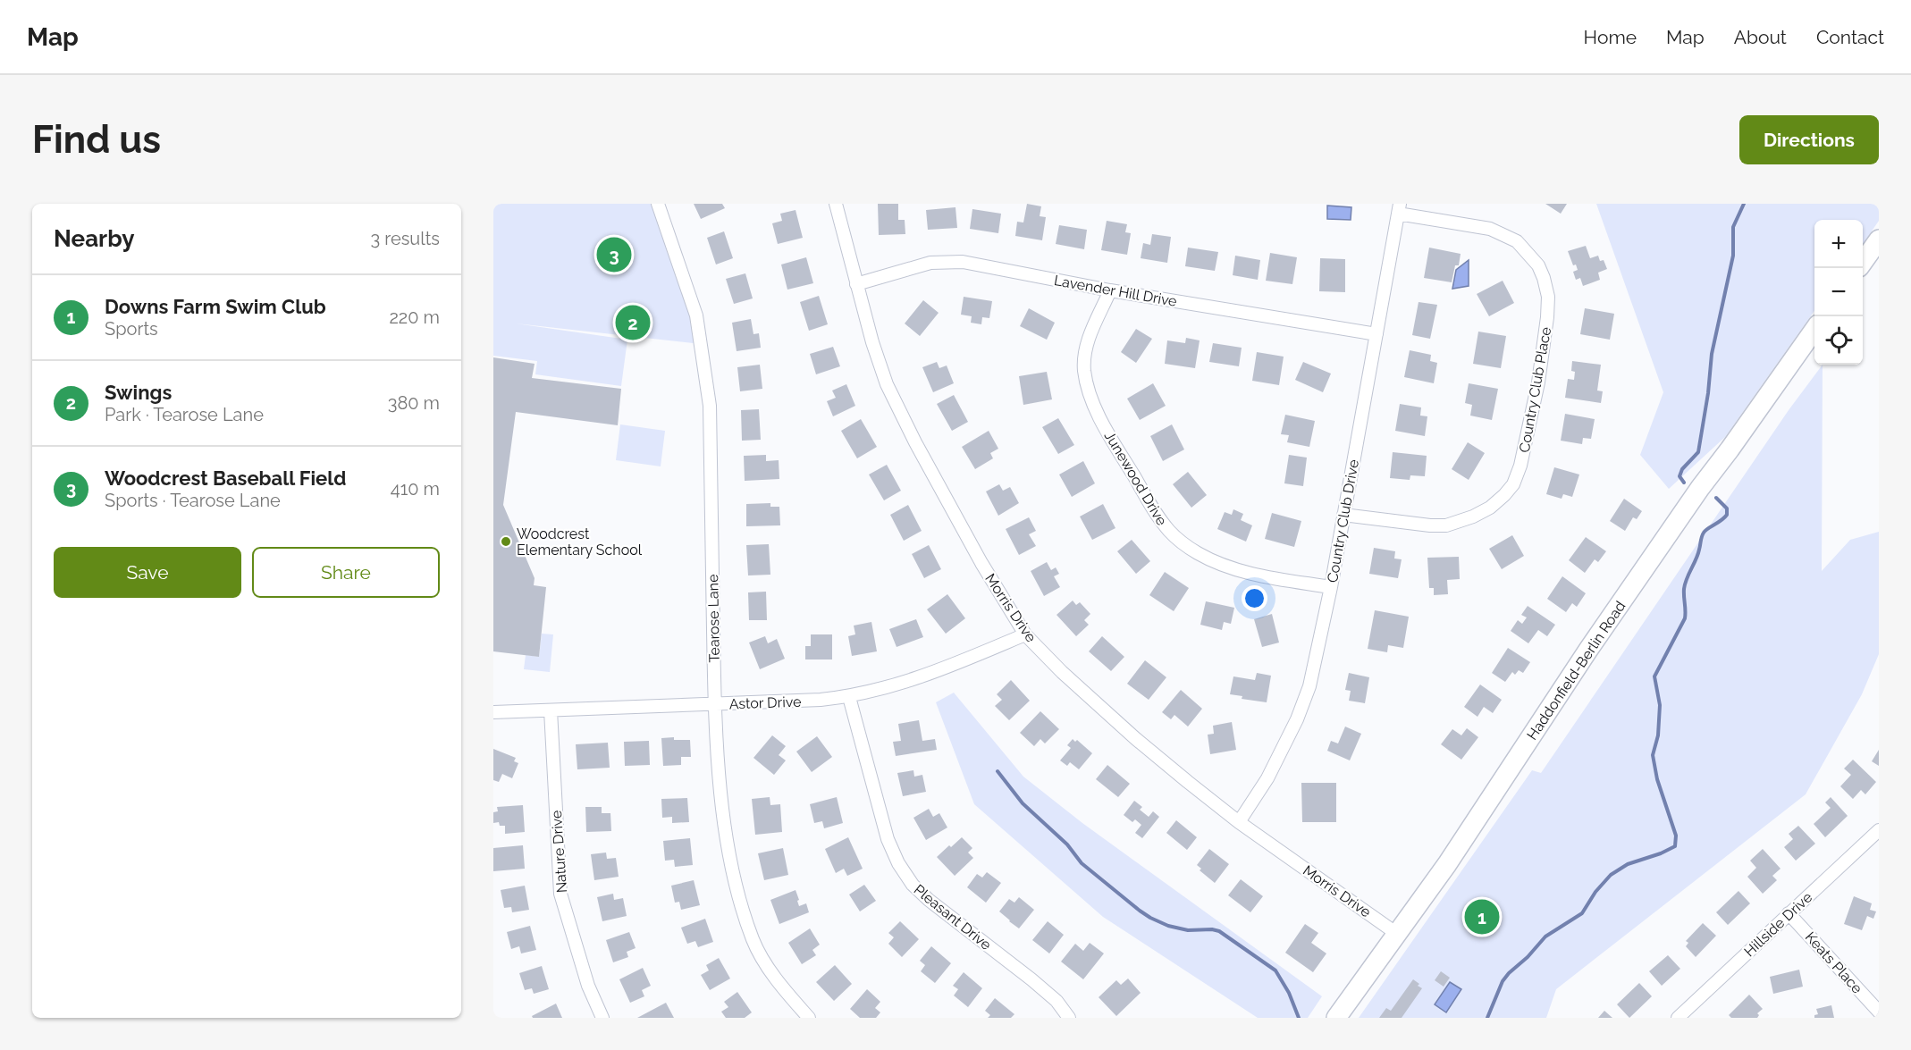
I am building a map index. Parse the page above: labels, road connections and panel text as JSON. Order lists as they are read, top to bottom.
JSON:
{
  "streets": {
    "main road": ["Haddonfield-Berlin Road"],
    "street": [
      "Lavender Hill Drive",
      "Country Club Place",
      "Junewood Drive",
      "Country Club Drive",
      "Morris Drive",
      "Tearose Lane",
      "Astor Drive",
      "Nature Drive",
      "Pleasant Drive",
      "Hillside Drive",
      "Keats Place"
    ]
  },
  "crossings": [
    ["Lavender Hill Drive", "Junewood Drive"],
    ["Lavender Hill Drive", "Country Club Drive"],
    ["Lavender Hill Drive", "Morris Drive"],
    ["Country Club Place", "Country Club Drive"],
    ["Junewood Drive", "Country Club Drive"],
    ["Country Club Drive", "Morris Drive"],
    ["Morris Drive", "Haddonfield-Berlin Road"],
    ["Morris Drive", "Astor Drive"],
    ["Tearose Lane", "Astor Drive"],
    ["Astor Drive", "Nature Drive"],
    ["Astor Drive", "Pleasant Drive"],
    ["Hillside Drive", "Keats Place"]
  ],
  "places": ["Woodcrest Elementary School"],
  "page": {
    "header": "Map",
    "nav": [
      "Home",
      "Map",
      "About",
      "Contact"
    ],
    "buttons": [
      "Directions",
      ["Save", "Share"]
    ],
    "title": "Find us",
    "heading": ["Nearby", "3 results"],
    "map_buttons": ["+", "−"],
    "pins": ["3", "2", "1"],
    "list": [
      {
        "mark": "1",
        "name": "Downs Farm Swim Club",
        "note": "Sports",
        "value": "220 m"
      },
      {
        "mark": "2",
        "name": "Swings",
        "note": "Park · Tearose Lane",
        "value": "380 m"
      },
      {
        "mark": "3",
        "name": "Woodcrest Baseball Field",
        "note": "Sports · Tearose Lane",
        "value": "410 m"
      }
    ]
  }
}
